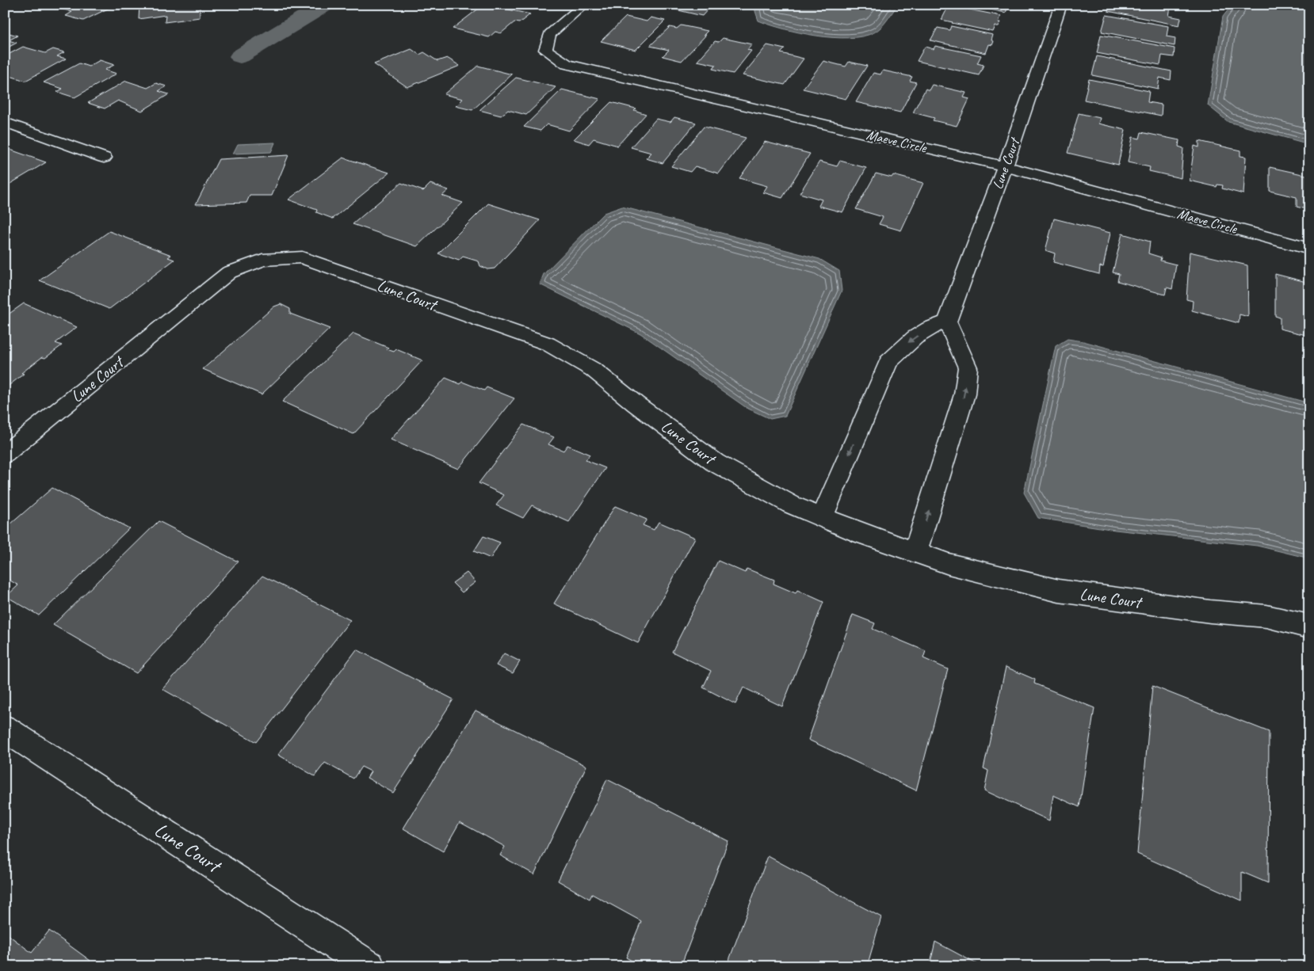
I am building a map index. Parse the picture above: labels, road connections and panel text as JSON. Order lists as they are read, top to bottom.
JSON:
{
  "streets": {
    "street": ["Maeve Circle", "Lune Court"]
  },
  "crossings": [
    ["Maeve Circle", "Lune Court"]
  ]
}
